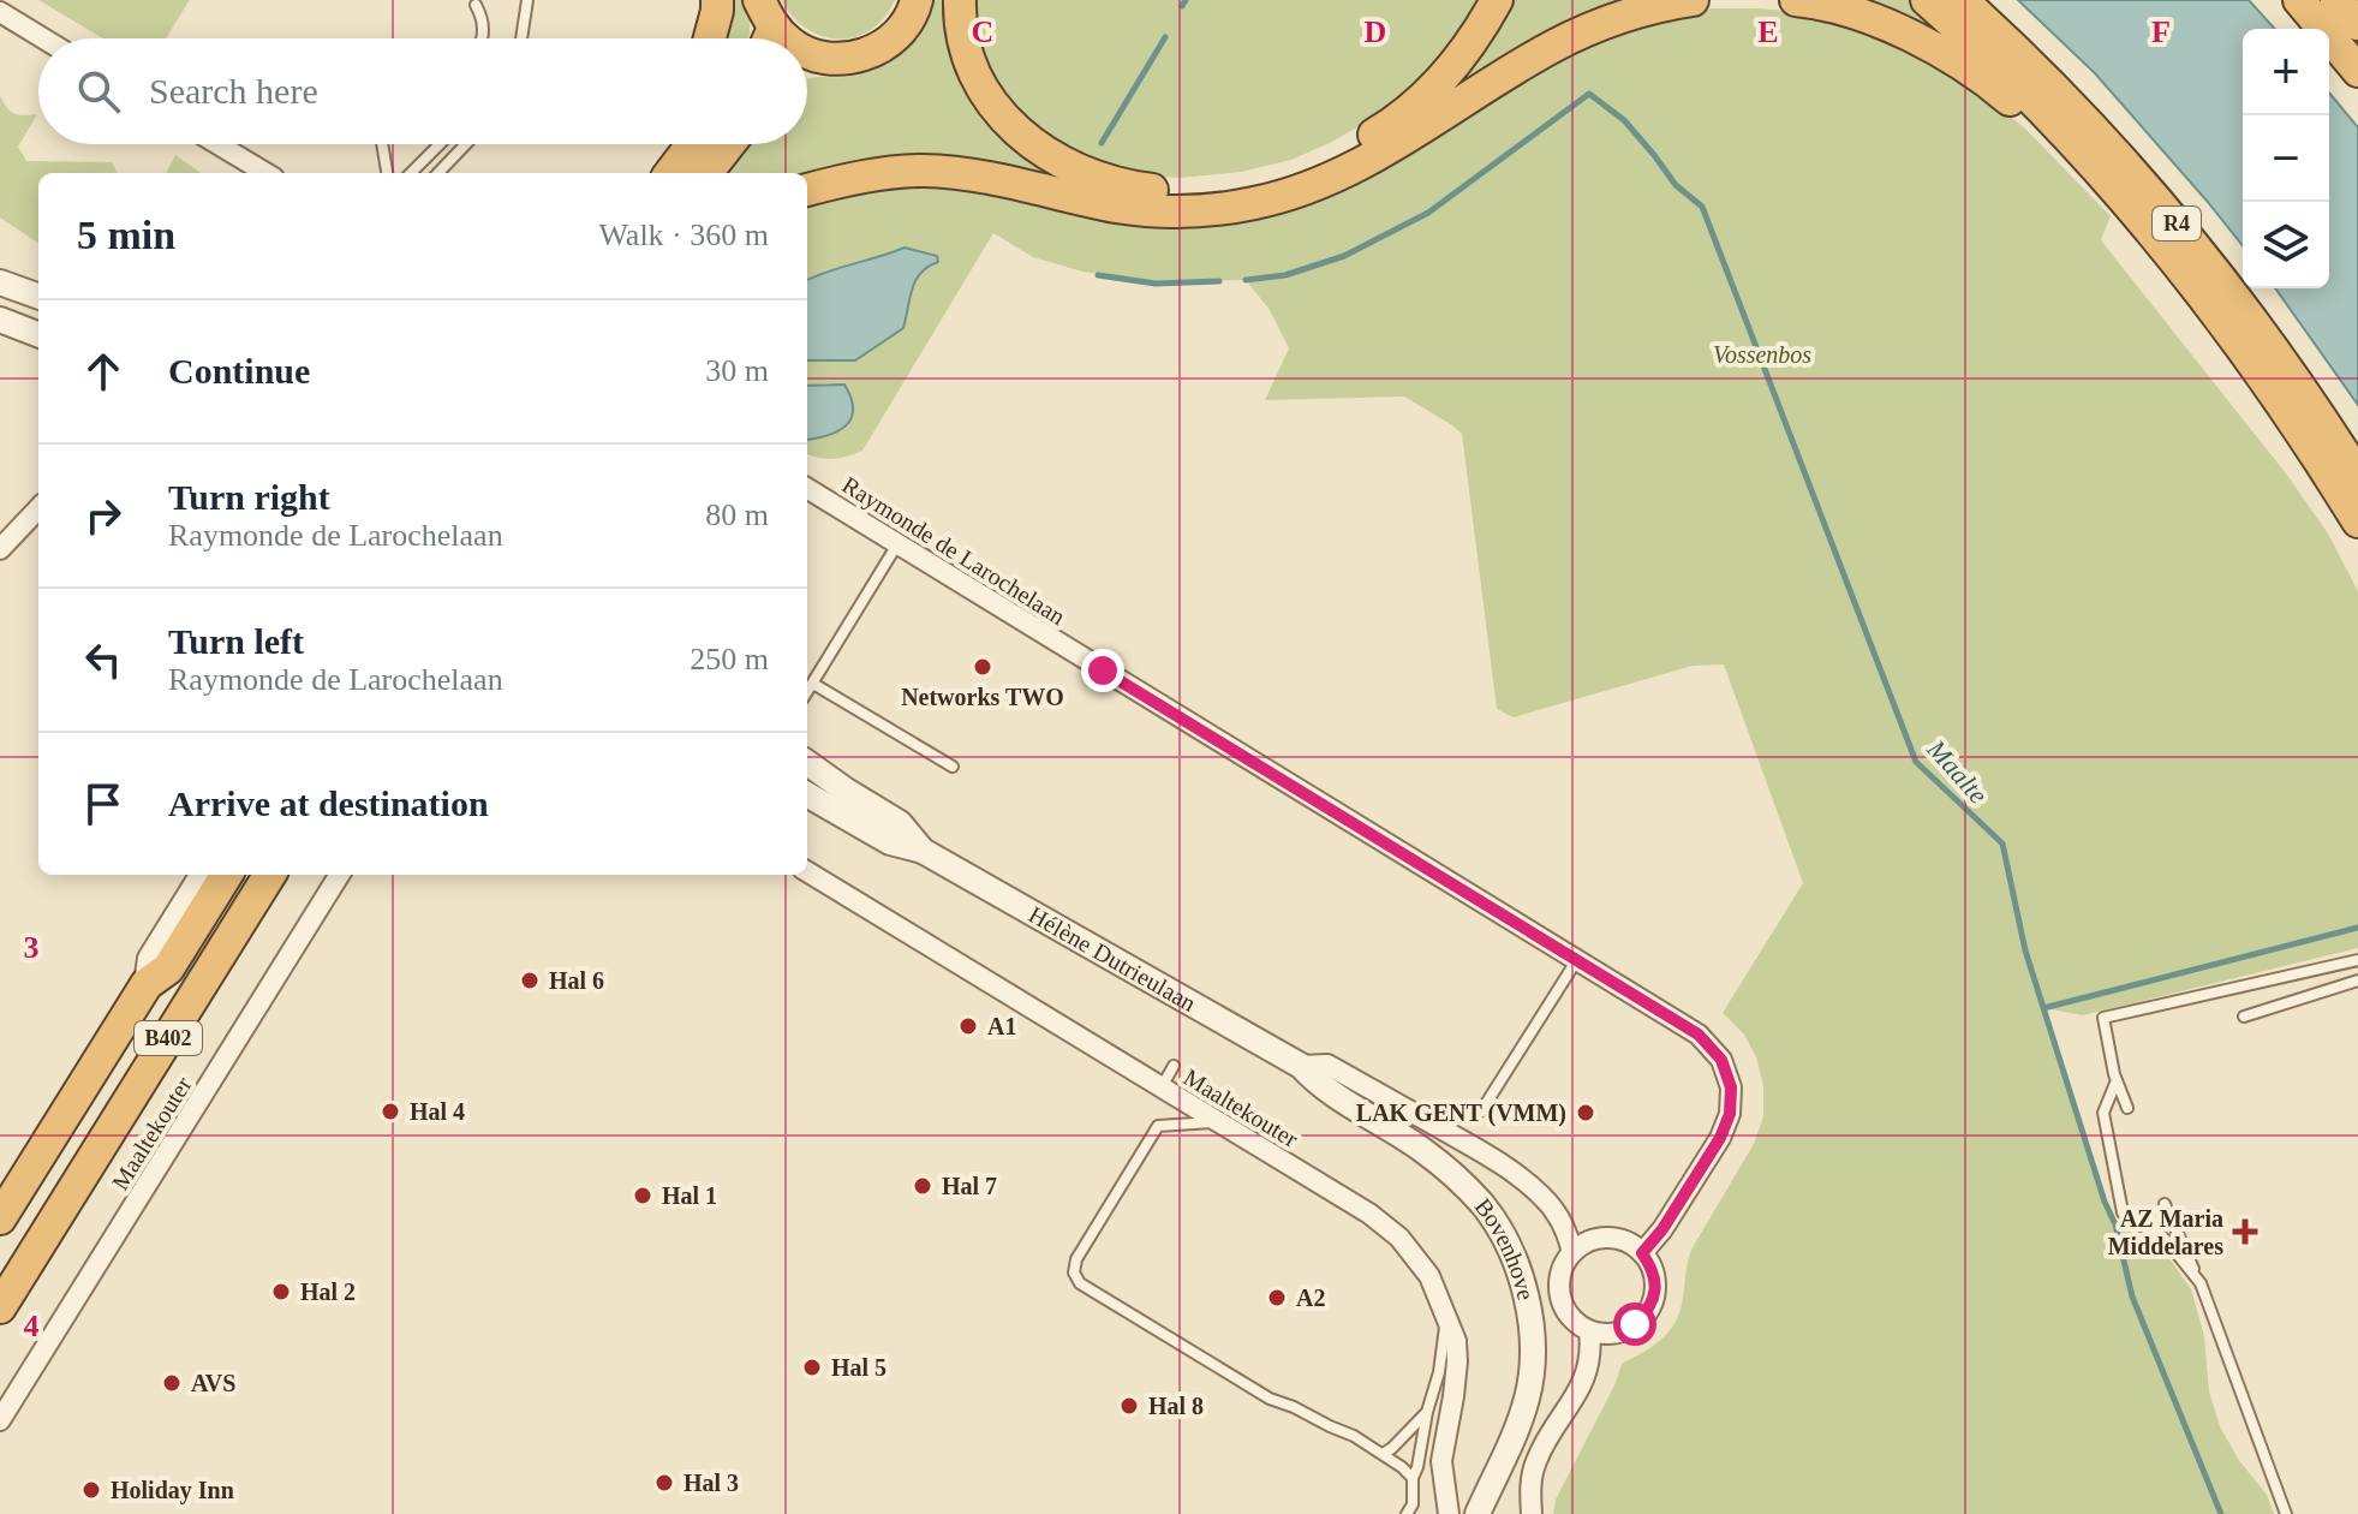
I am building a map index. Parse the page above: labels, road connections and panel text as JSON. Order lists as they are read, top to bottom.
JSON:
{
  "streets": {
    "highway": ["R4", "B402"],
    "street": [
      "Raymonde de Larochelaan",
      "Hélène Dutrieulaan",
      "Maaltekouter",
      "Bovenhove"
    ]
  },
  "crossings": [
    ["Hélène Dutrieulaan", "Bovenhove"]
  ],
  "water": ["Maalte"],
  "parks": ["Vossenbos"],
  "places": {
    "other": [
      "Networks TWO",
      "Hal 6",
      "A1",
      "Hal 4",
      "LAK GENT (VMM)",
      "Hal 7",
      "Hal 1",
      "Hal 2",
      "A2",
      "Hal 5",
      "AVS",
      "Hal 8",
      "Hal 3",
      "Holiday Inn"
    ],
    "health": ["AZ Maria Middelares"]
  },
  "page": {
    "map_buttons": ["+", "−"],
    "search": "Search here",
    "heading": ["5 min", "Walk · 360 m"],
    "list": [
      ["Continue", "30 m"],
      ["Turn right", "Raymonde de Larochelaan", "80 m"],
      ["Turn left", "Raymonde de Larochelaan", "250 m"],
      "Arrive at destination"
    ]
  },
  "grid": {
    "columns": [
      "C",
      "D",
      "E",
      "F"
    ],
    "rows": ["3", "4"]
  }
}
